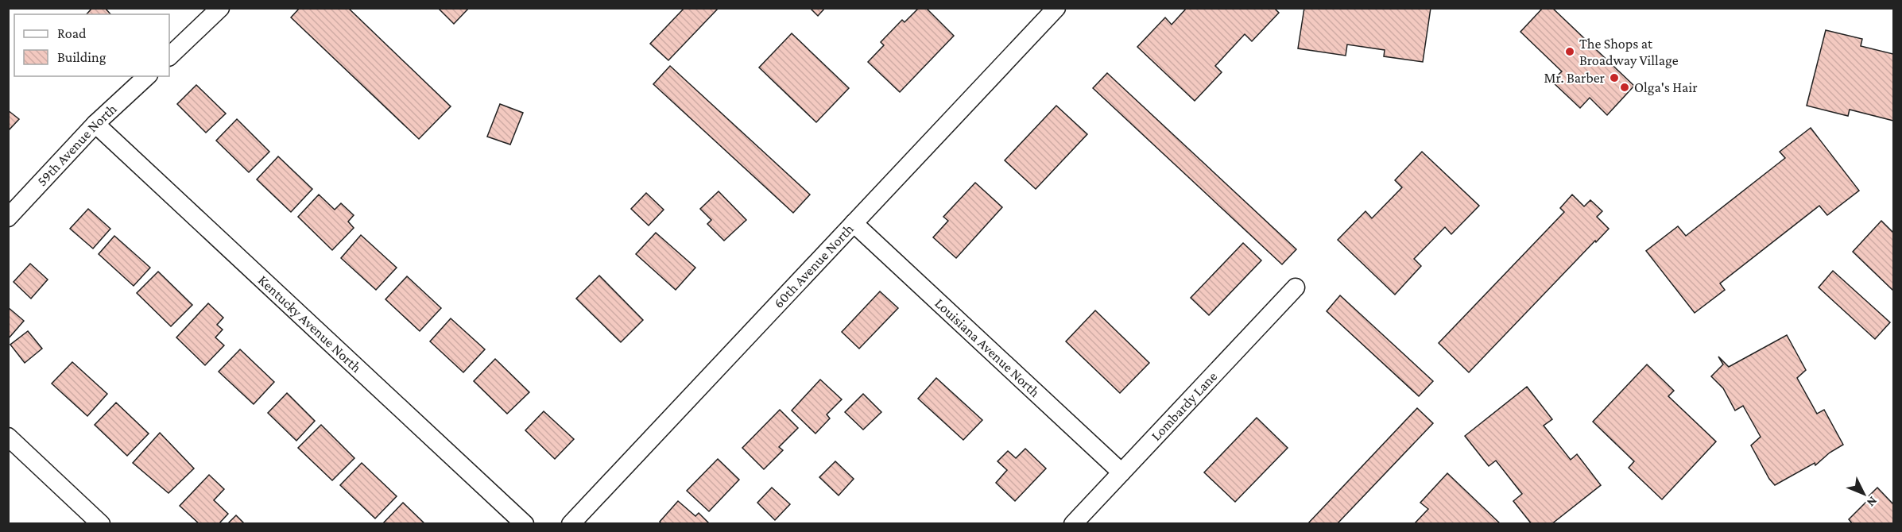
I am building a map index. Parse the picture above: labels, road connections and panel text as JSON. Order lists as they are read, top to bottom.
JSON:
{
  "streets": {
    "street": [
      "59th Avenue North",
      "60th Avenue North",
      "Kentucky Avenue North",
      "Louisiana Avenue North",
      "Lombardy Lane"
    ]
  },
  "crossings": [
    ["59th Avenue North", "Kentucky Avenue North"],
    ["60th Avenue North", "Louisiana Avenue North"],
    ["Louisiana Avenue North", "Lombardy Lane"]
  ],
  "places": ["The Shops at Broadway Village", "Mr. Barber", "Olga's Hair"],
  "legend": ["Road", "Building"],
  "north": "bottom right"
}
